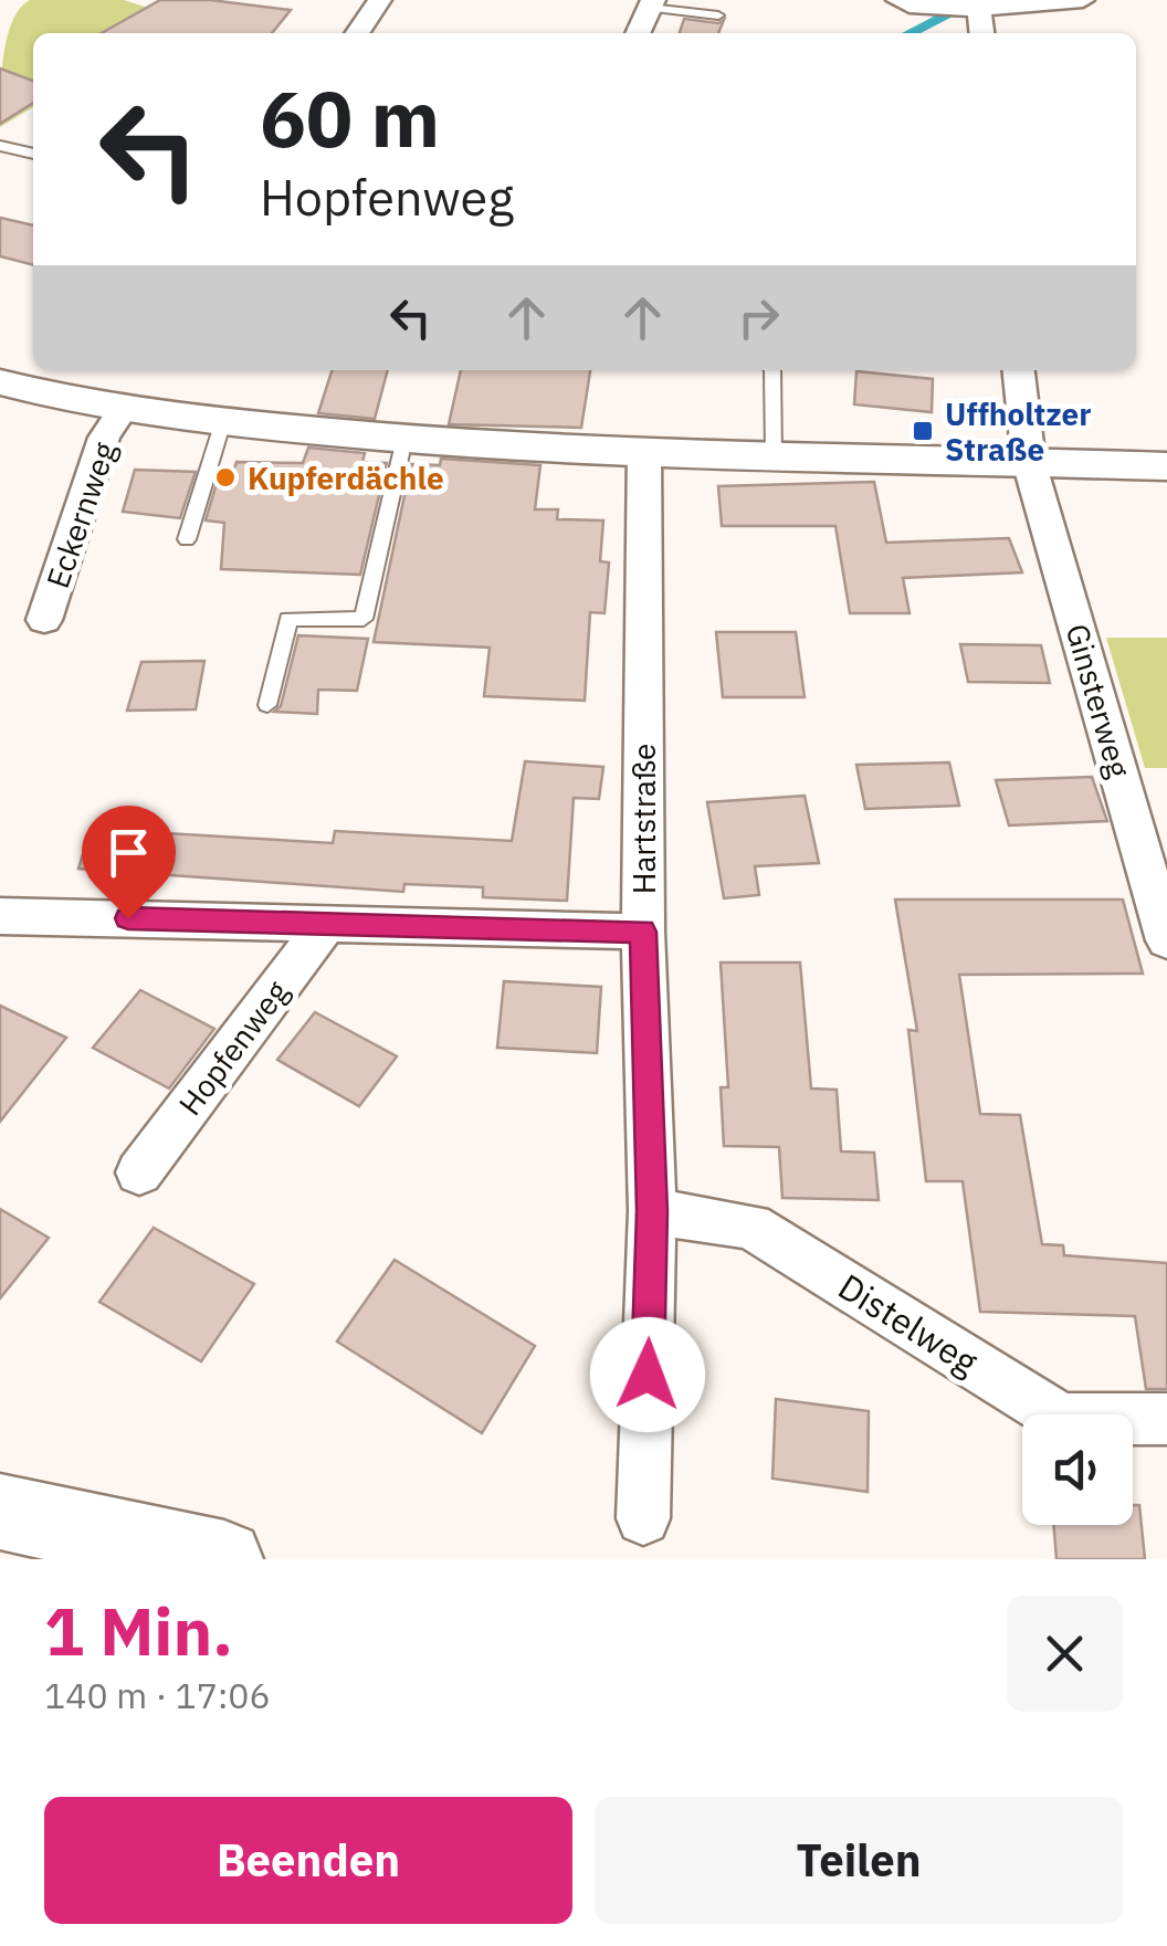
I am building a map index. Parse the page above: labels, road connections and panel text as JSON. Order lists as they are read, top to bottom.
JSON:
{
  "streets": {
    "street": [
      "Eckernweg",
      "Ginsterweg",
      "Hartstraße",
      "Hopfenweg",
      "Distelweg"
    ]
  },
  "crossings": [
    ["Hartstraße", "Distelweg"]
  ],
  "places": {
    "transit": ["Uffholtzer Straße"],
    "other": ["Kupferdächle"]
  },
  "page": {
    "turn": ["60 m", "Hopfenweg"],
    "heading": ["1 Min.", "140 m · 17:06"],
    "buttons": ["Beenden", "Teilen"]
  }
}
